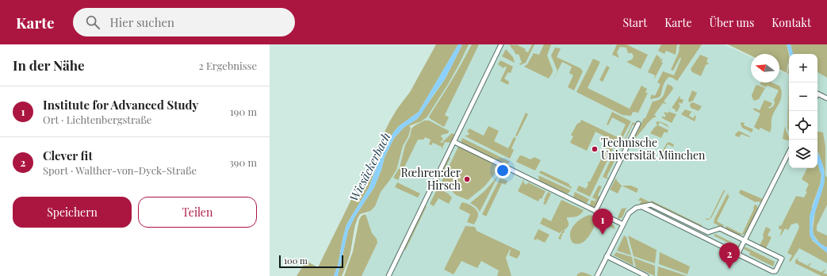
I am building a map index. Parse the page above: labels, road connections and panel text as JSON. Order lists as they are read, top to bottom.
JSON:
{
  "water": ["Wiesäckerbach"],
  "places": ["Technische Universität München", "Rœhren:der Hirsch"],
  "scale_bar": "100 m",
  "north": "left",
  "page": {
    "header": "Karte",
    "search": "Hier suchen",
    "nav": [
      "Start",
      "Karte",
      "Über uns",
      "Kontakt"
    ],
    "heading": ["In der Nähe", "2 Ergebnisse"],
    "map_buttons": ["+", "−"],
    "list": [
      {
        "mark": "1",
        "name": "Institute for Advanced Study",
        "note": "Ort · Lichtenbergstraße",
        "value": "190 m"
      },
      {
        "mark": "2",
        "name": "Clever fit",
        "note": "Sport · Walther-von-Dyck-Straße",
        "value": "390 m"
      }
    ],
    "buttons": ["Speichern", "Teilen"],
    "pins": ["1", "2"],
    "scale": "100 m"
  }
}
